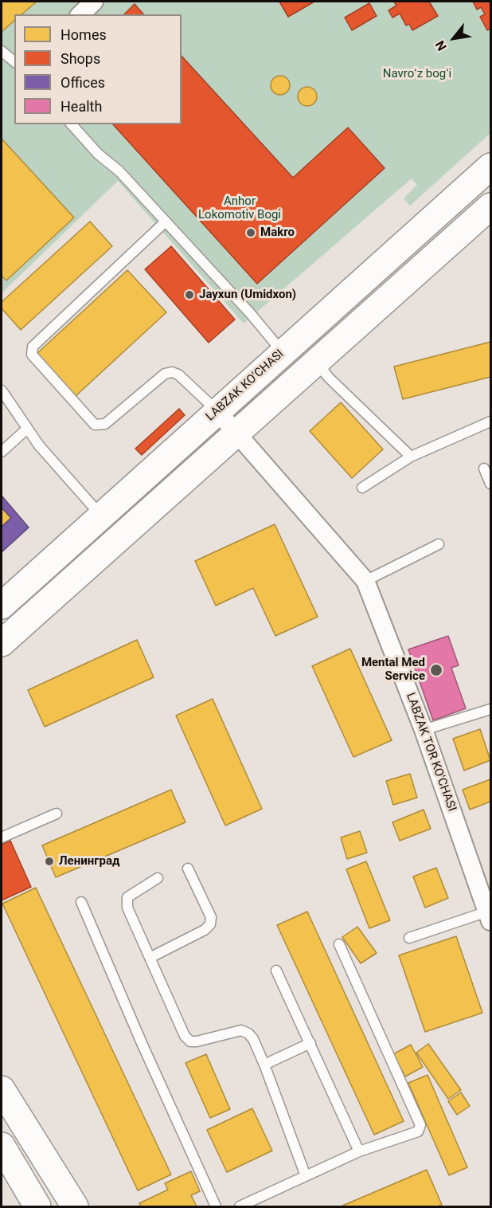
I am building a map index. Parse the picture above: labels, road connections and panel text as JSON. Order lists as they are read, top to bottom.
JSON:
{
  "streets": {
    "main road": ["LABZAK KO'CHASI"],
    "street": ["LABZAK TOR KO'CHASI"]
  },
  "crossings": [
    ["LABZAK KO'CHASI", "LABZAK TOR KO'CHASI"]
  ],
  "parks": ["Navroʻz bogʻi", "Anhor Lokomotiv Bogi"],
  "places": [
    "Makro",
    "Jayxun (Umidxon)",
    "Mental Med Service",
    "Ленинград"
  ],
  "legend": [
    "Homes",
    "Shops",
    "Offices",
    "Health"
  ],
  "north": "bottom left"
}
